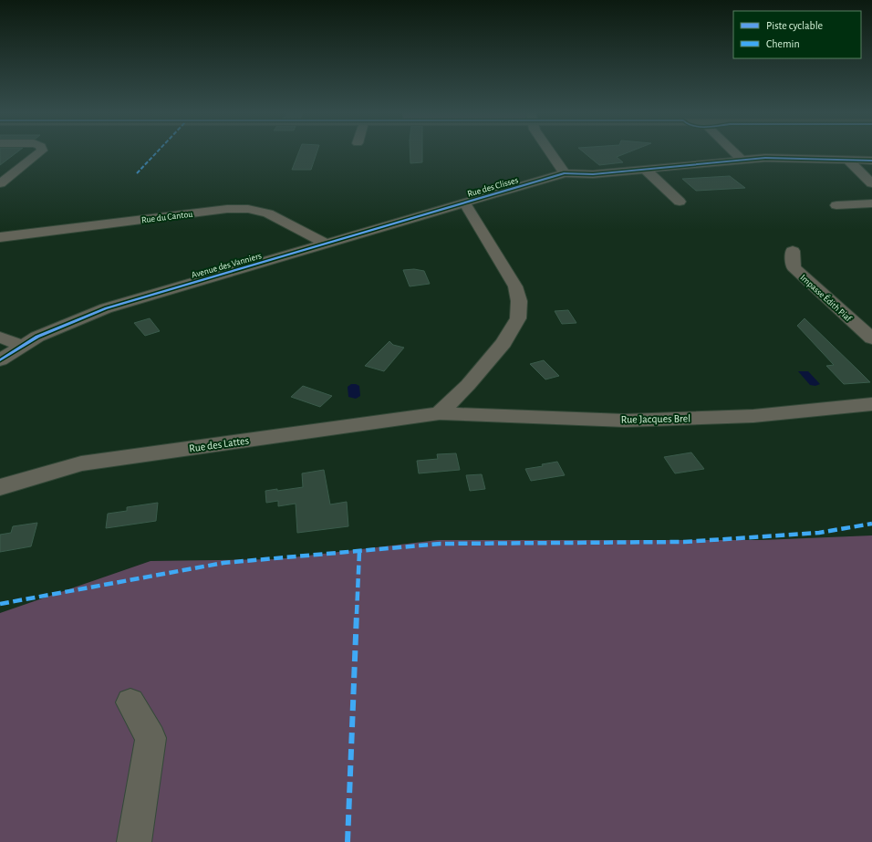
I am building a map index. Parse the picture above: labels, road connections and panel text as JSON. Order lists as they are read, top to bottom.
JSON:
{
  "streets": {
    "street": [
      "Rue des Clisses",
      "Rue du Cantou",
      "Avenue des Vanniers",
      "Impasse Édith Piaf",
      "Rue Jacques Brel",
      "Rue des Lattes"
    ]
  },
  "crossings": [
    ["Rue des Clisses", "Avenue des Vanniers"],
    ["Rue des Clisses", "Rue Jacques Brel"],
    ["Rue des Clisses", "Rue des Lattes"],
    ["Rue du Cantou", "Avenue des Vanniers"],
    ["Rue Jacques Brel", "Rue des Lattes"]
  ],
  "legend": ["Piste cyclable", "Chemin"]
}
